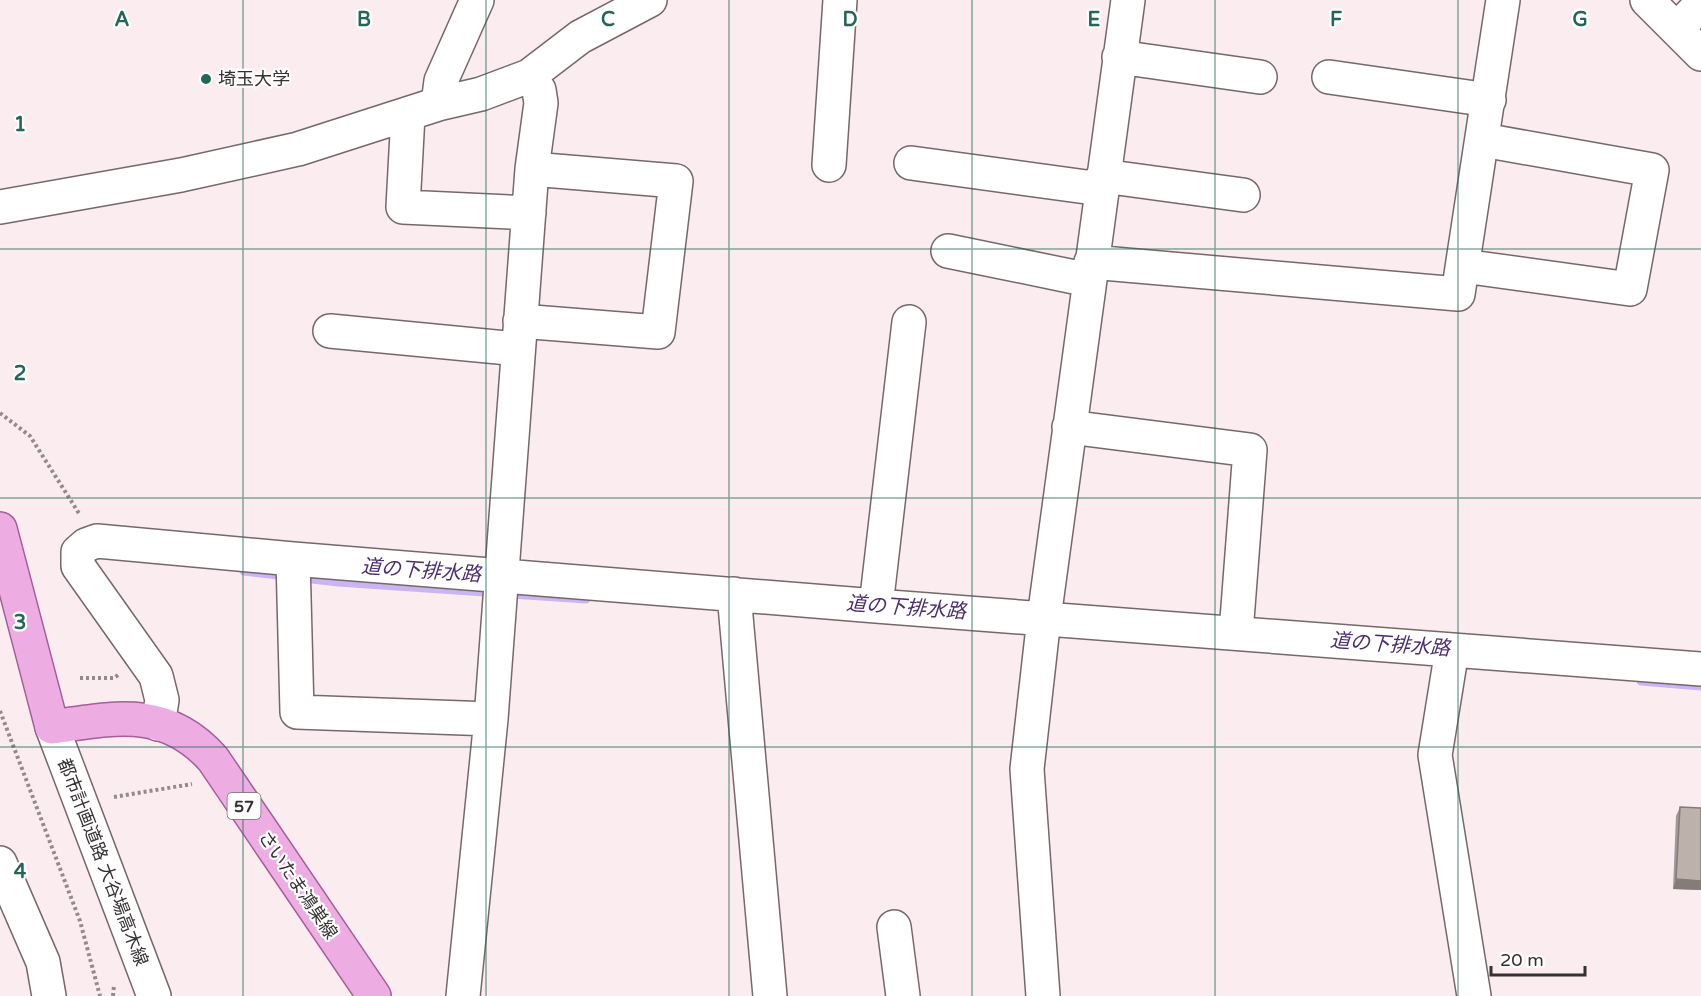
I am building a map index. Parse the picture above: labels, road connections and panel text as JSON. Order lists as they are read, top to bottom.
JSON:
{
  "streets": {
    "main road": ["57", "さいたま鴻巣線"],
    "street": ["都市計画道路 大谷場高木線"]
  },
  "crossings": [
    ["都市計画道路 大谷場高木線", "さいたま鴻巣線"]
  ],
  "water": ["道の下排水路"],
  "places": ["埼玉大学"],
  "scale_bar": "20 m",
  "grid": {
    "columns": [
      "A",
      "B",
      "C",
      "D",
      "E",
      "F",
      "G"
    ],
    "rows": [
      "1",
      "2",
      "3",
      "4"
    ]
  }
}
